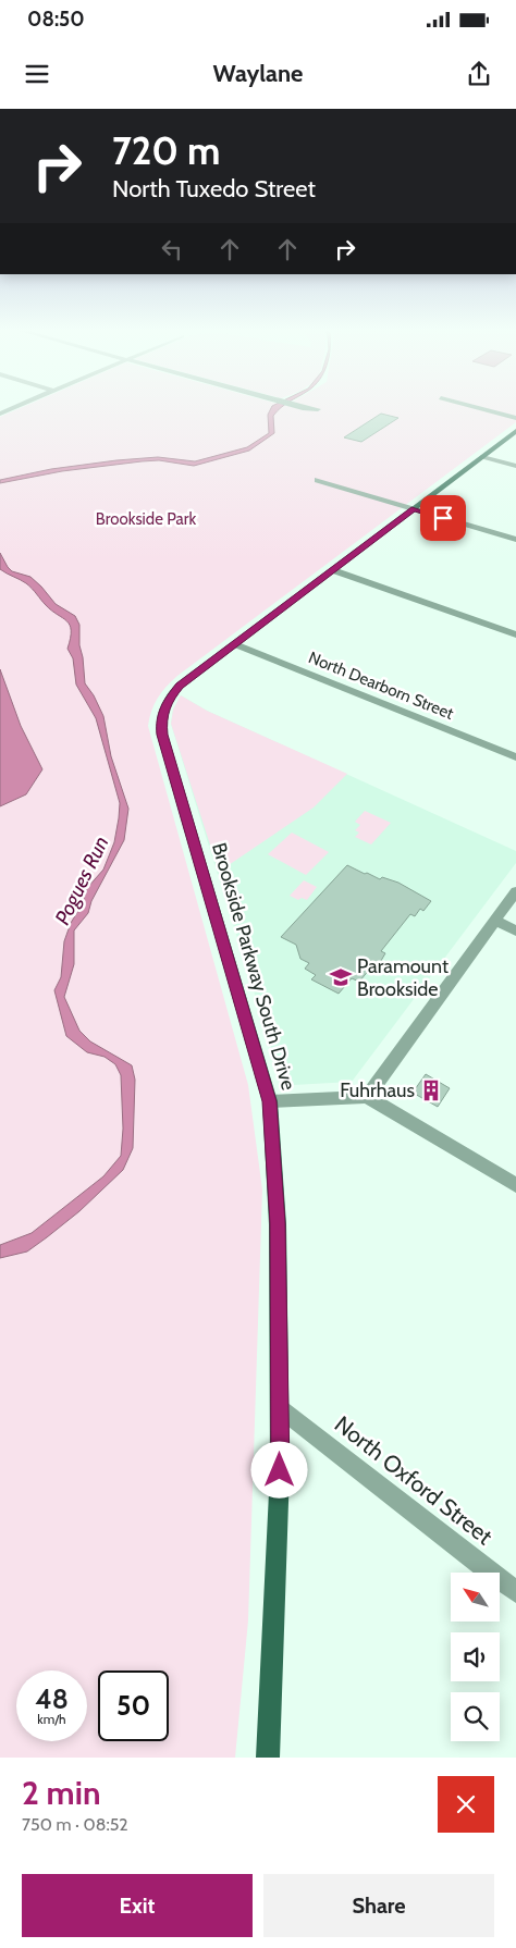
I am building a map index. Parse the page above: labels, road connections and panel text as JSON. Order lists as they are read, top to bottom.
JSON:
{
  "streets": {
    "main road": ["Brookside Parkway South Drive"],
    "street": ["North Dearborn Street", "North Oxford Street"]
  },
  "crossings": [
    ["North Dearborn Street", "Brookside Parkway South Drive"],
    ["Brookside Parkway South Drive", "North Oxford Street"]
  ],
  "water": ["Pogues Run"],
  "parks": ["Brookside Park"],
  "places": {
    "school or university": ["Paramount Brookside"],
    "building": ["Fuhrhaus"]
  },
  "north": "top left",
  "page": {
    "status": "08:50",
    "header": "Waylane",
    "turn": ["720 m", "North Tuxedo Street"],
    "speed": "48 km/h",
    "limit": "50",
    "heading": ["2 min", "750 m · 08:52"],
    "buttons": ["Exit", "Share"]
  }
}
